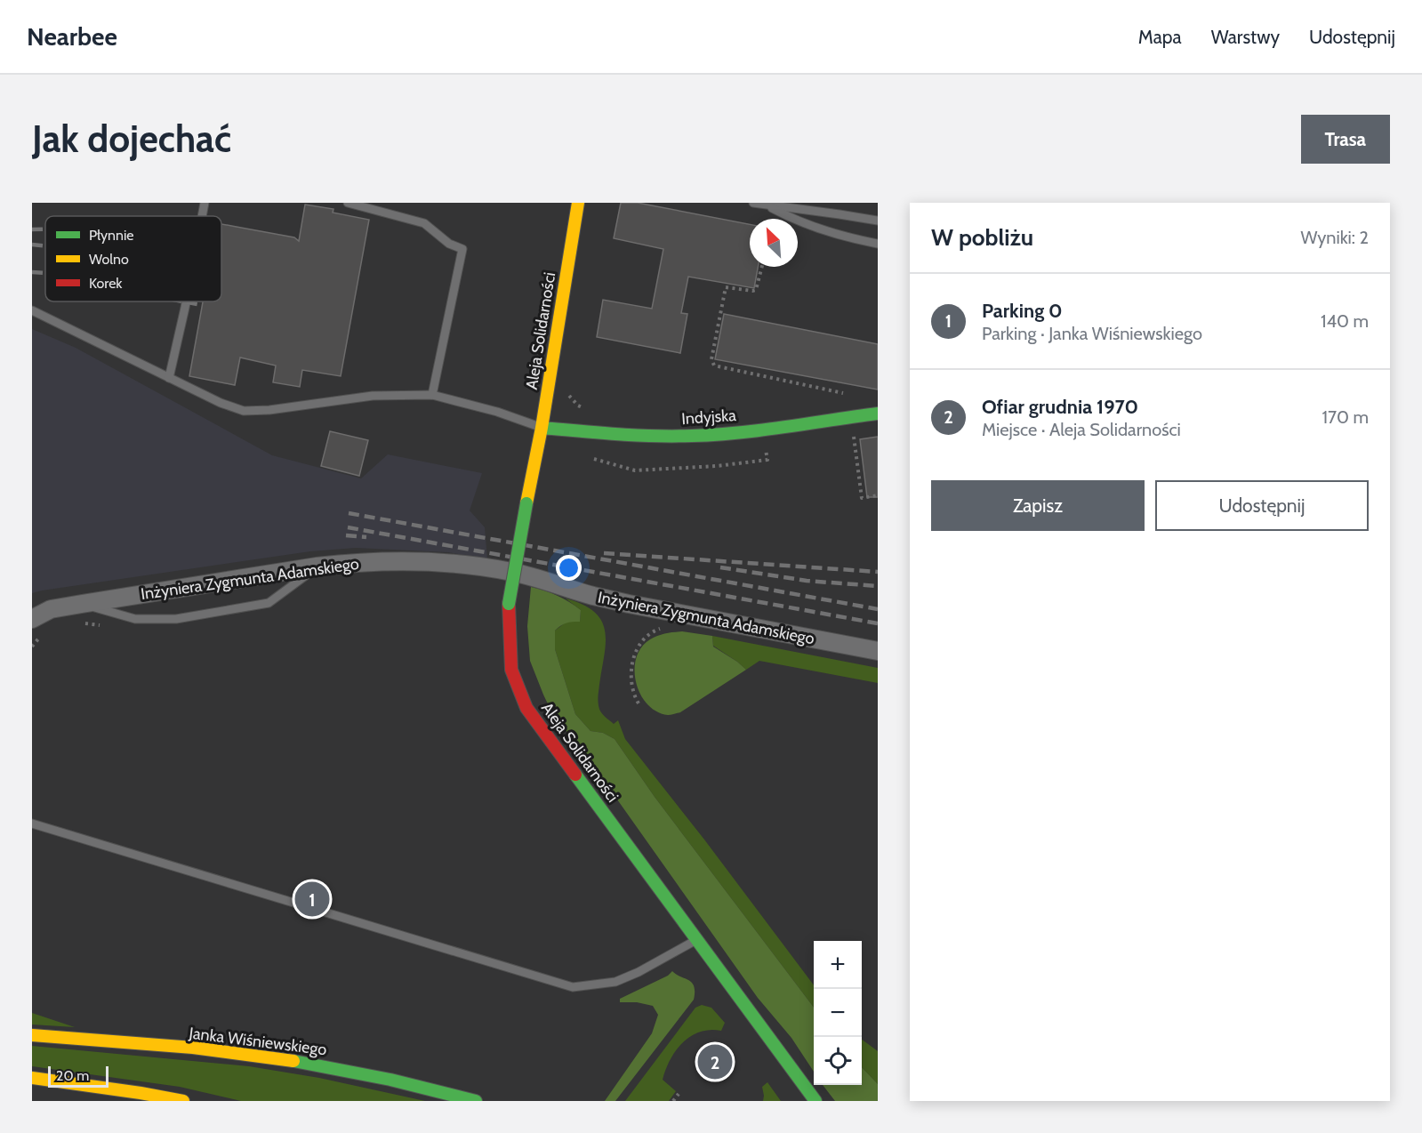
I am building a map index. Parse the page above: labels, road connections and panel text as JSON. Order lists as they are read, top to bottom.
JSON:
{
  "streets": {
    "main road": ["Aleja Solidarności", "Indyjska", "Janka Wiśniewskiego"],
    "street": ["Inżyniera Zygmunta Adamskiego"]
  },
  "crossings": [
    ["Aleja Solidarności", "Indyjska"]
  ],
  "legend": ["Płynnie", "Wolno", "Korek"],
  "scale_bar": "20 m",
  "north": "top left",
  "page": {
    "header": "Nearbee",
    "nav": ["Mapa", "Warstwy", "Udostępnij"],
    "buttons": [
      "Trasa",
      ["Zapisz", "Udostępnij"]
    ],
    "title": "Jak dojechać",
    "heading": ["W pobliżu", "Wyniki: 2"],
    "list": [
      {
        "mark": "1",
        "name": "Parking 0",
        "note": "Parking · Janka Wiśniewskiego",
        "value": "140 m"
      },
      {
        "mark": "2",
        "name": "Ofiar grudnia 1970",
        "note": "Miejsce · Aleja Solidarności",
        "value": "170 m"
      }
    ],
    "pins": ["1", "2"],
    "map_buttons": ["+", "−"],
    "scale": "20 m"
  }
}
